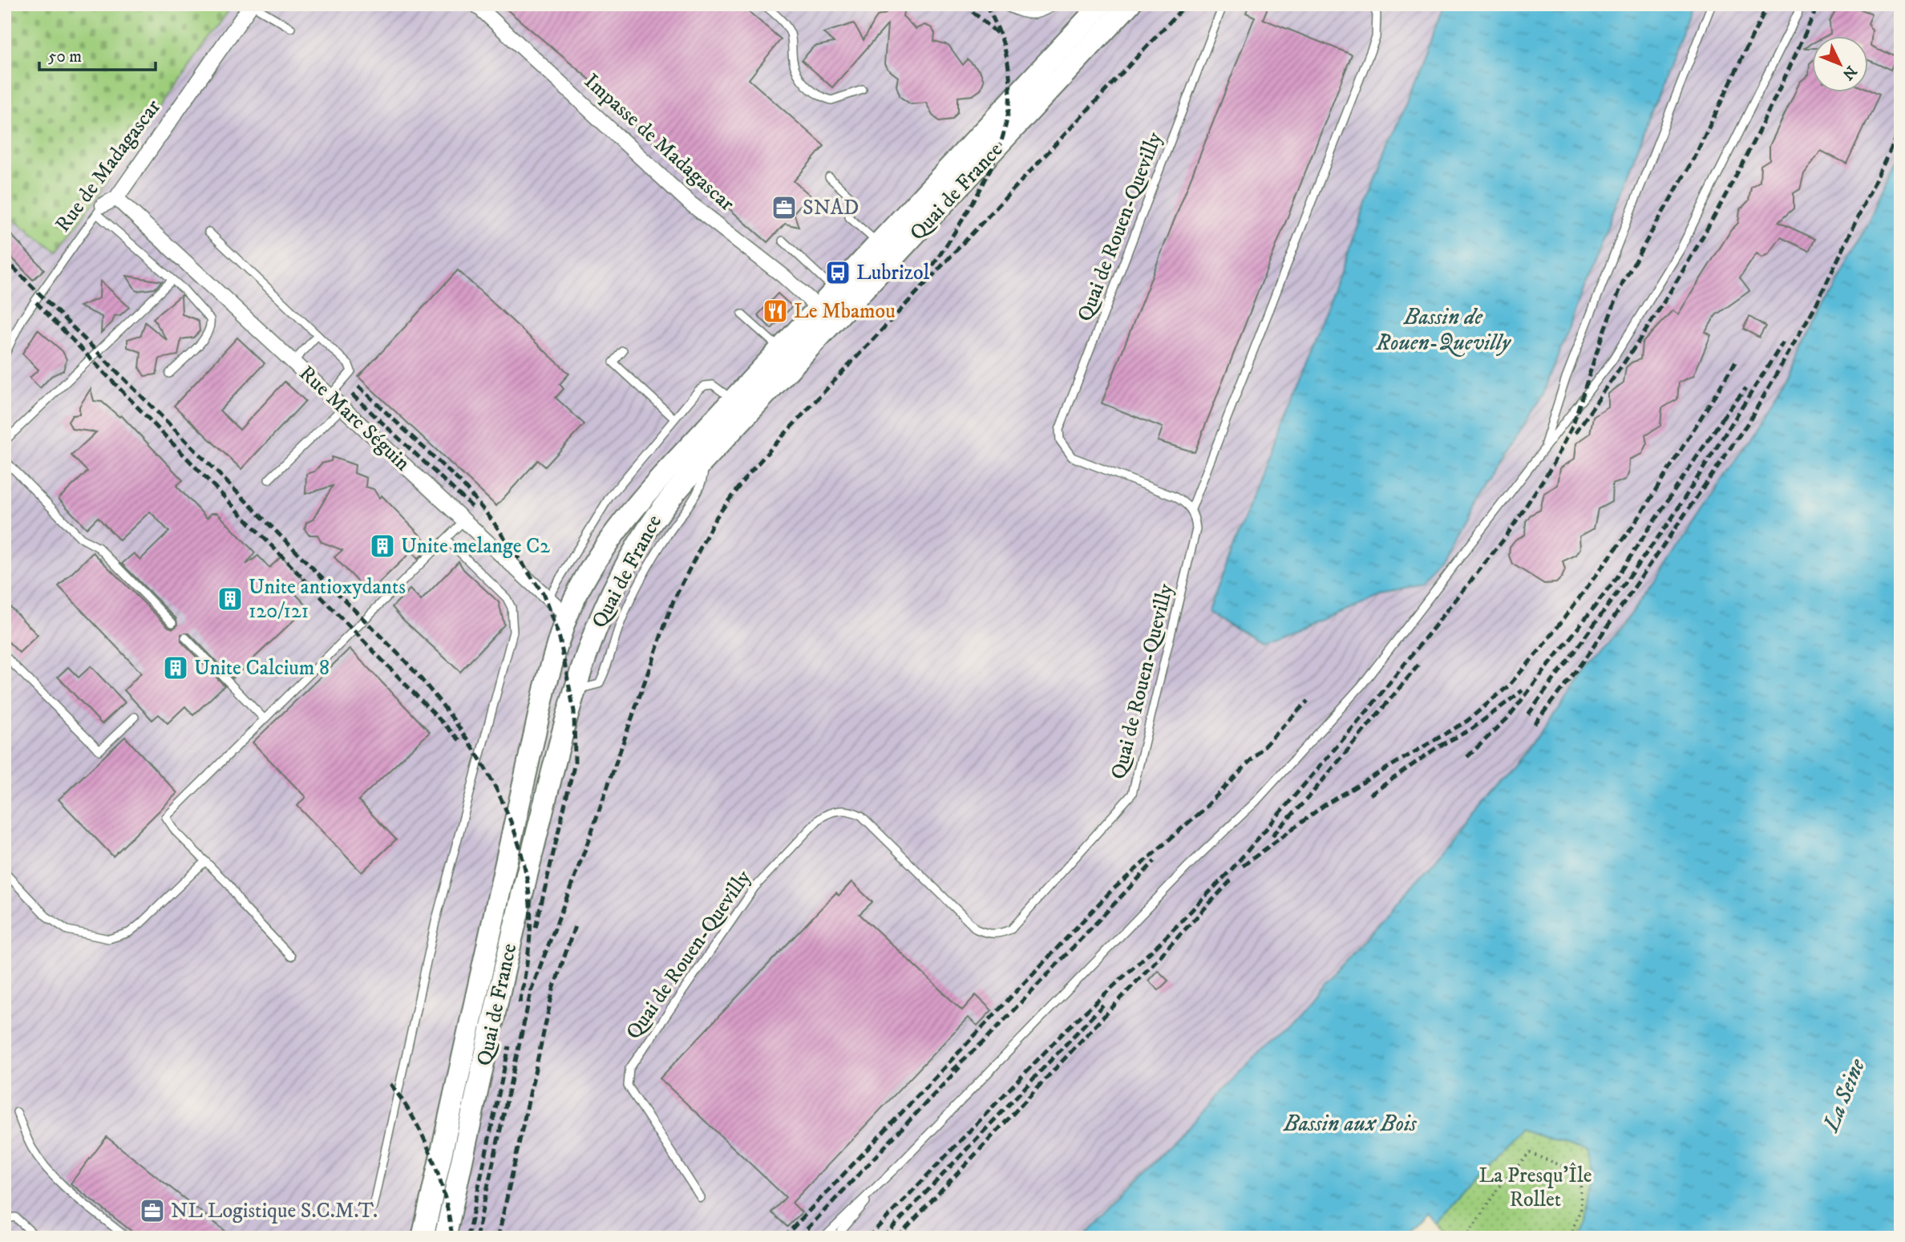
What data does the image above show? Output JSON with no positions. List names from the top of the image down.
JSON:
{
  "streets": {
    "main road": ["Quai de France"],
    "street": ["Impasse de Madagascar", "Rue de Madagascar", "Rue Marc Séguin"],
    "lane": ["Quai de Rouen-Quevilly"]
  },
  "crossings": [
    ["Impasse de Madagascar", "Quai de France"],
    ["Rue de Madagascar", "Rue Marc Séguin"],
    ["Quai de France", "Rue Marc Séguin"]
  ],
  "water": ["Bassin de Rouen-Quevilly", "La Seine", "Bassin aux Bois"],
  "parks": ["La Presqu'Île Rollet"],
  "places": {
    "office": ["SNAD", "NL Logistique S.C.M.T."],
    "bus stop": ["Lubrizol"],
    "restaurant": ["Le Mbamou"],
    "building": ["Unite melange C2", "Unite antioxydants 120/121", "Unite Calcium 8"]
  },
  "scale_bar": "50 m",
  "north": "bottom right"
}
